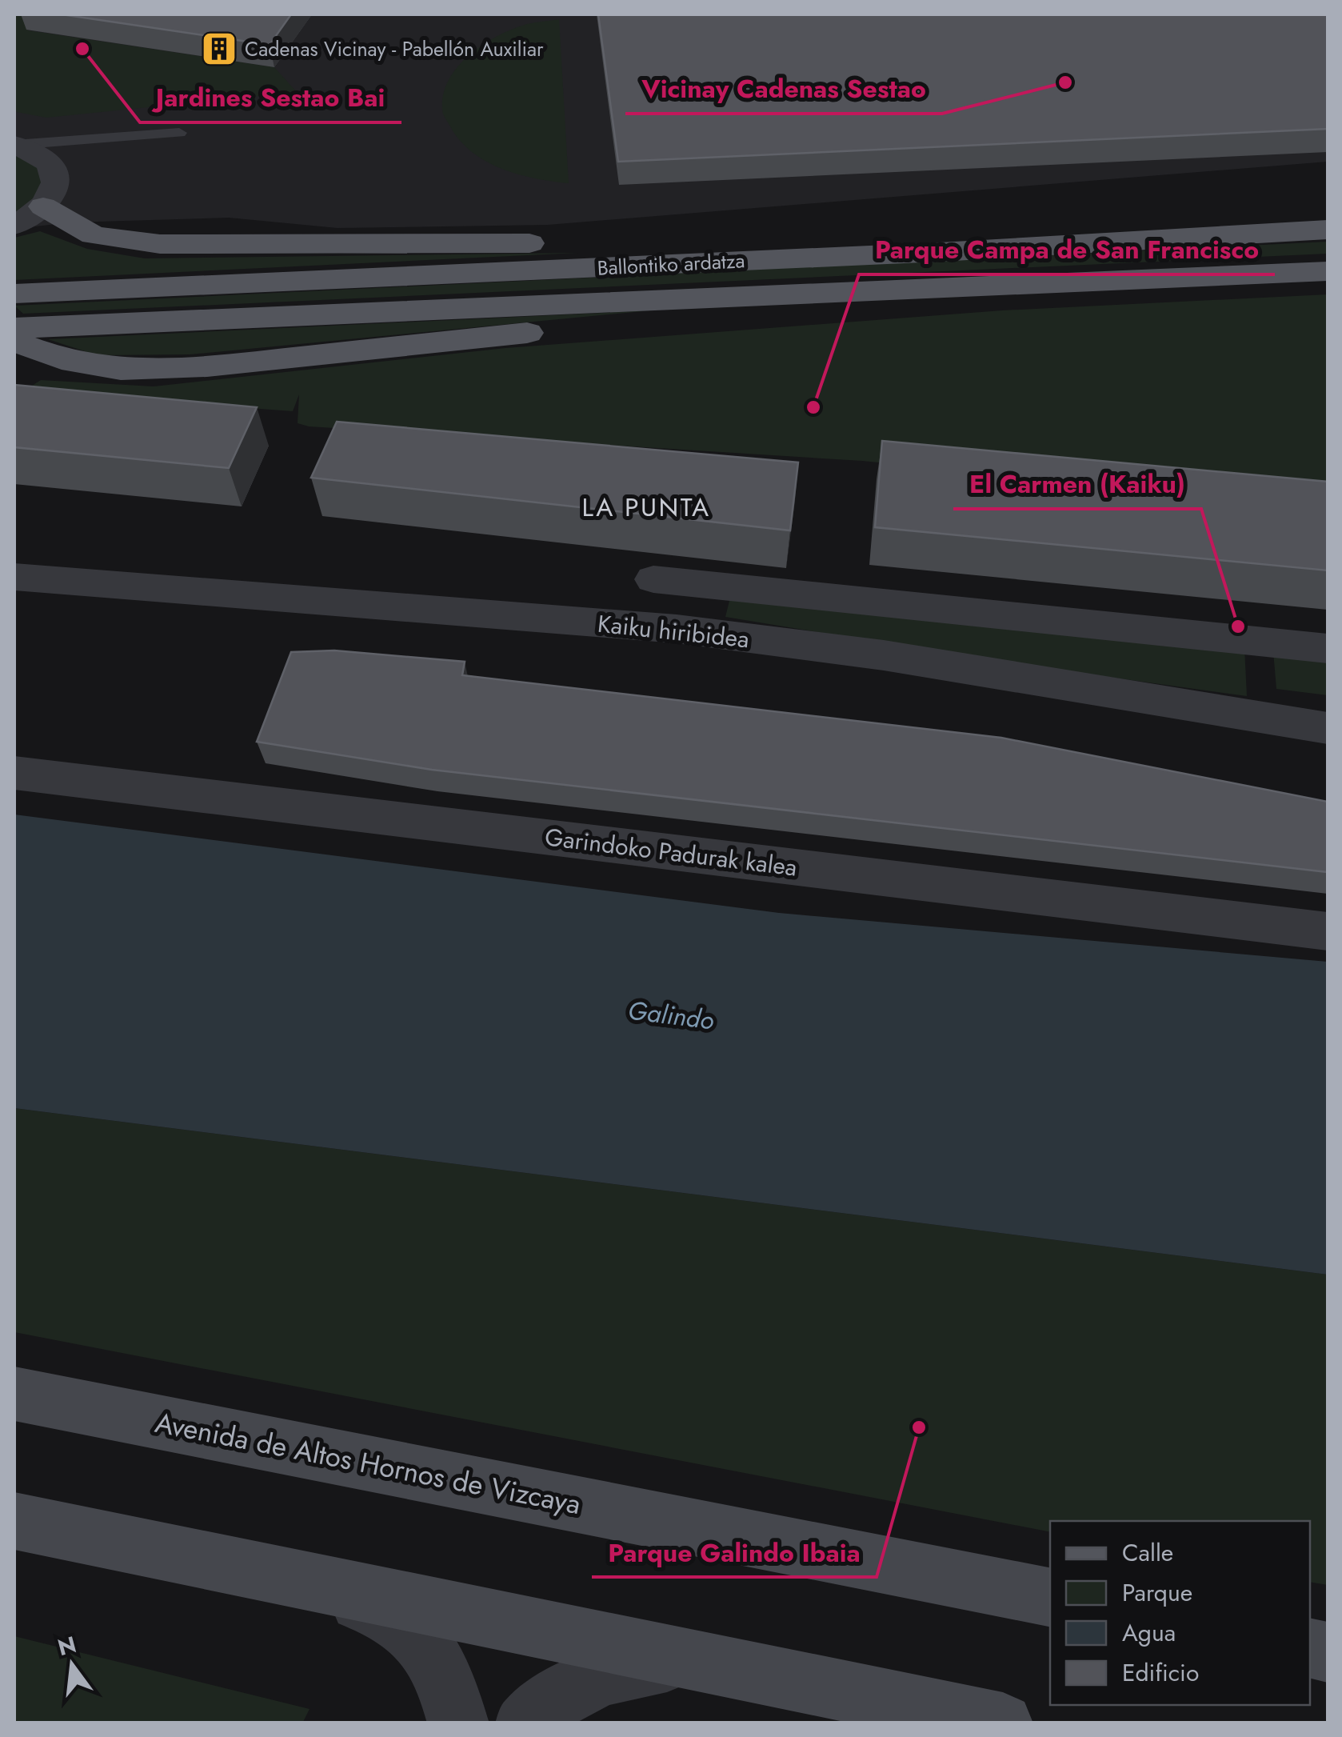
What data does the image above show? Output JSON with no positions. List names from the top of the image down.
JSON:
{
  "streets": {
    "main road": ["Ballontiko ardatza", "Avenida de Altos Hornos de Vizcaya"],
    "street": ["Kaiku hiribidea", "Garindoko Padurak kalea"]
  },
  "districts": ["LA PUNTA"],
  "water": ["Galindo"],
  "places": {
    "other": [
      "Jardines Sestao Bai",
      "Vicinay Cadenas Sestao",
      "Parque Campa de San Francisco",
      "El Carmen (Kaiku)",
      "Parque Galindo Ibaia"
    ],
    "building": ["Cadenas Vicinay - Pabellón Auxiliar"]
  },
  "legend": [
    "Calle",
    "Parque",
    "Agua",
    "Edificio"
  ],
  "north": "top"
}
